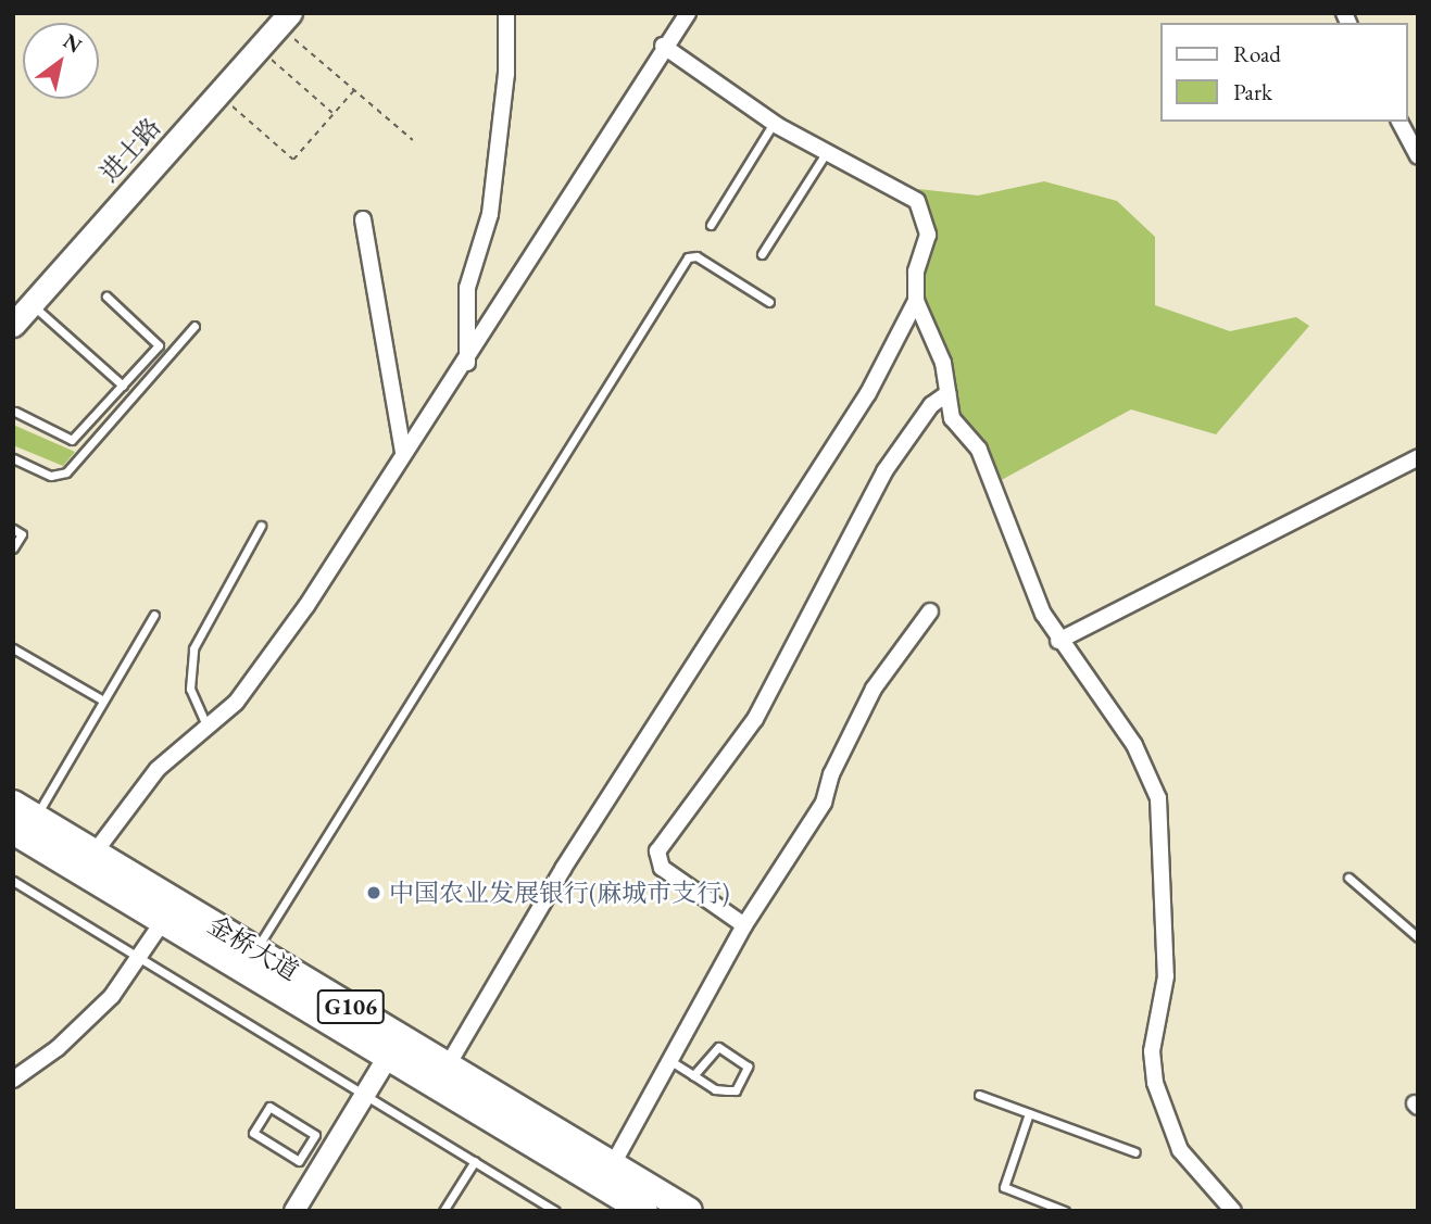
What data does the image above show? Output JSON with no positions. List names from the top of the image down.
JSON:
{
  "streets": {
    "highway": ["金桥大道", "G106"],
    "main road": ["进士路"]
  },
  "places": ["中国农业发展银行(麻城市支行)"],
  "legend": ["Road", "Park"],
  "north": "top right"
}
